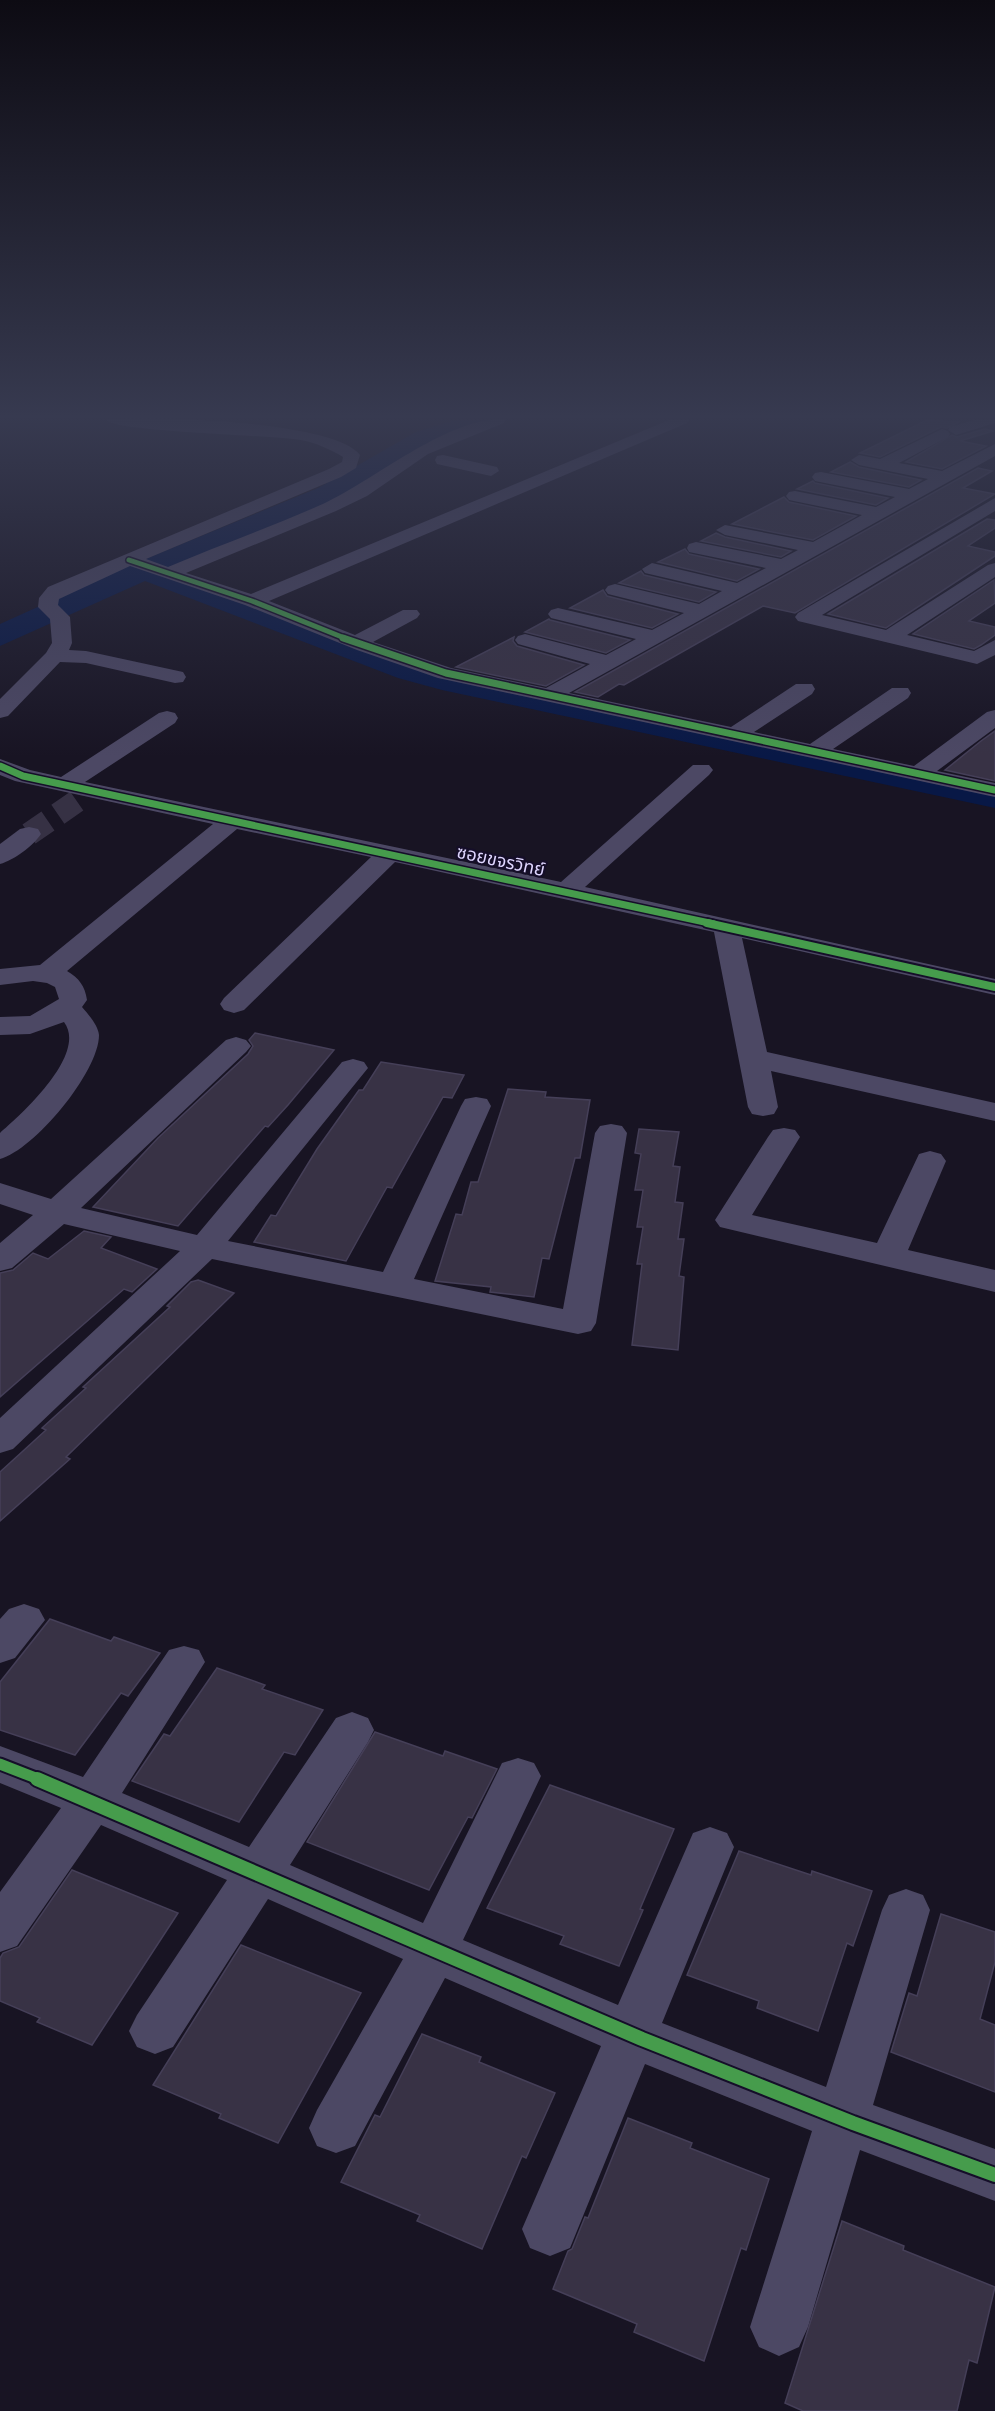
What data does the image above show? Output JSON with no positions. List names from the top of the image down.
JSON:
{
  "streets": {
    "street": ["ซอยขจรวิทย์"]
  }
}
